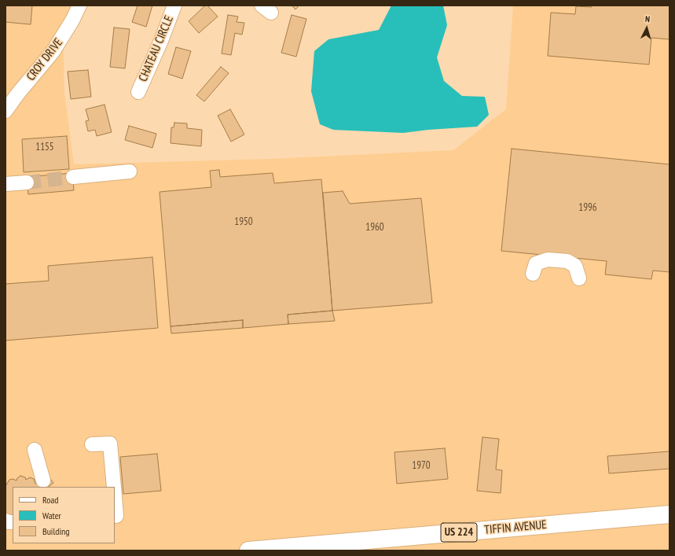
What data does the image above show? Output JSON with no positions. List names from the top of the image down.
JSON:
{
  "streets": {
    "highway": ["TIFFIN AVENUE", "US 224"],
    "street": ["CHATEAU CIRCLE", "CROY DRIVE"]
  },
  "house_numbers": [
    "1155",
    "1996",
    "1950",
    "1960",
    "1970"
  ],
  "legend": ["Road", "Water", "Building"],
  "north": "top"
}
